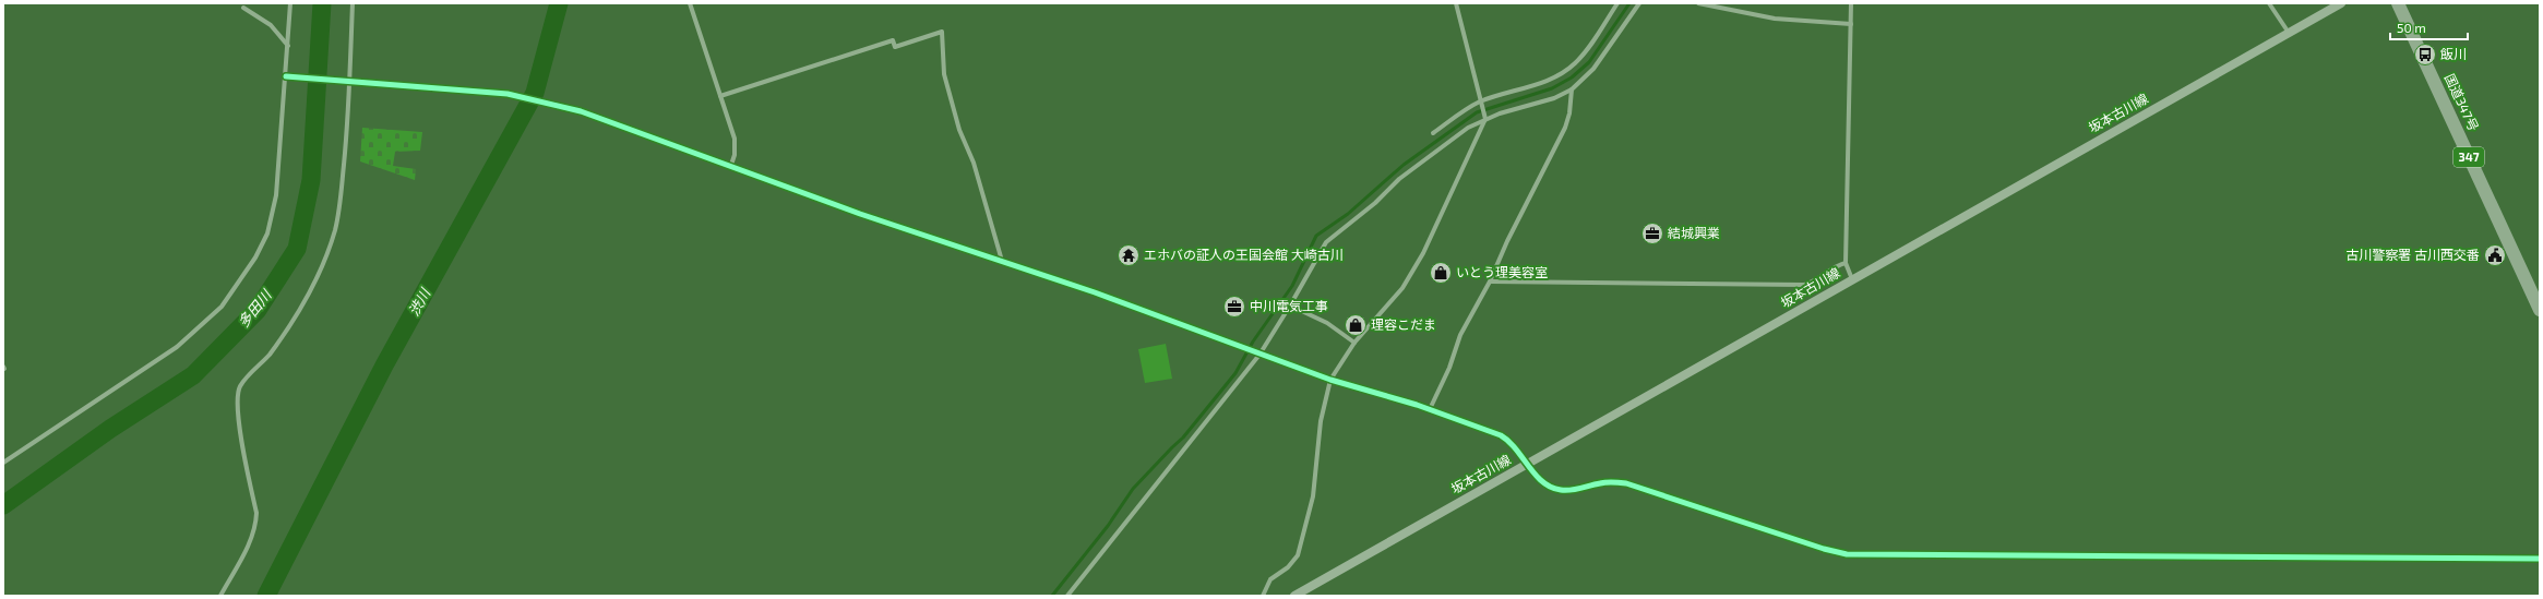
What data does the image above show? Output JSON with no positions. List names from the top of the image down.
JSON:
{
  "streets": {
    "highway": ["国道347号", "347"],
    "main road": ["坂本古川線"]
  },
  "water": ["渋川", "多田川"],
  "places": {
    "bus stop": ["飯川"],
    "office": ["結城興業", "中川電気工事"],
    "temple": ["エホバの証人の王国会館 大崎古川"],
    "public building": ["古川警察署 古川西交番"],
    "shop": ["いとう理美容室", "理容こだま"]
  },
  "scale_bar": "50 m"
}
